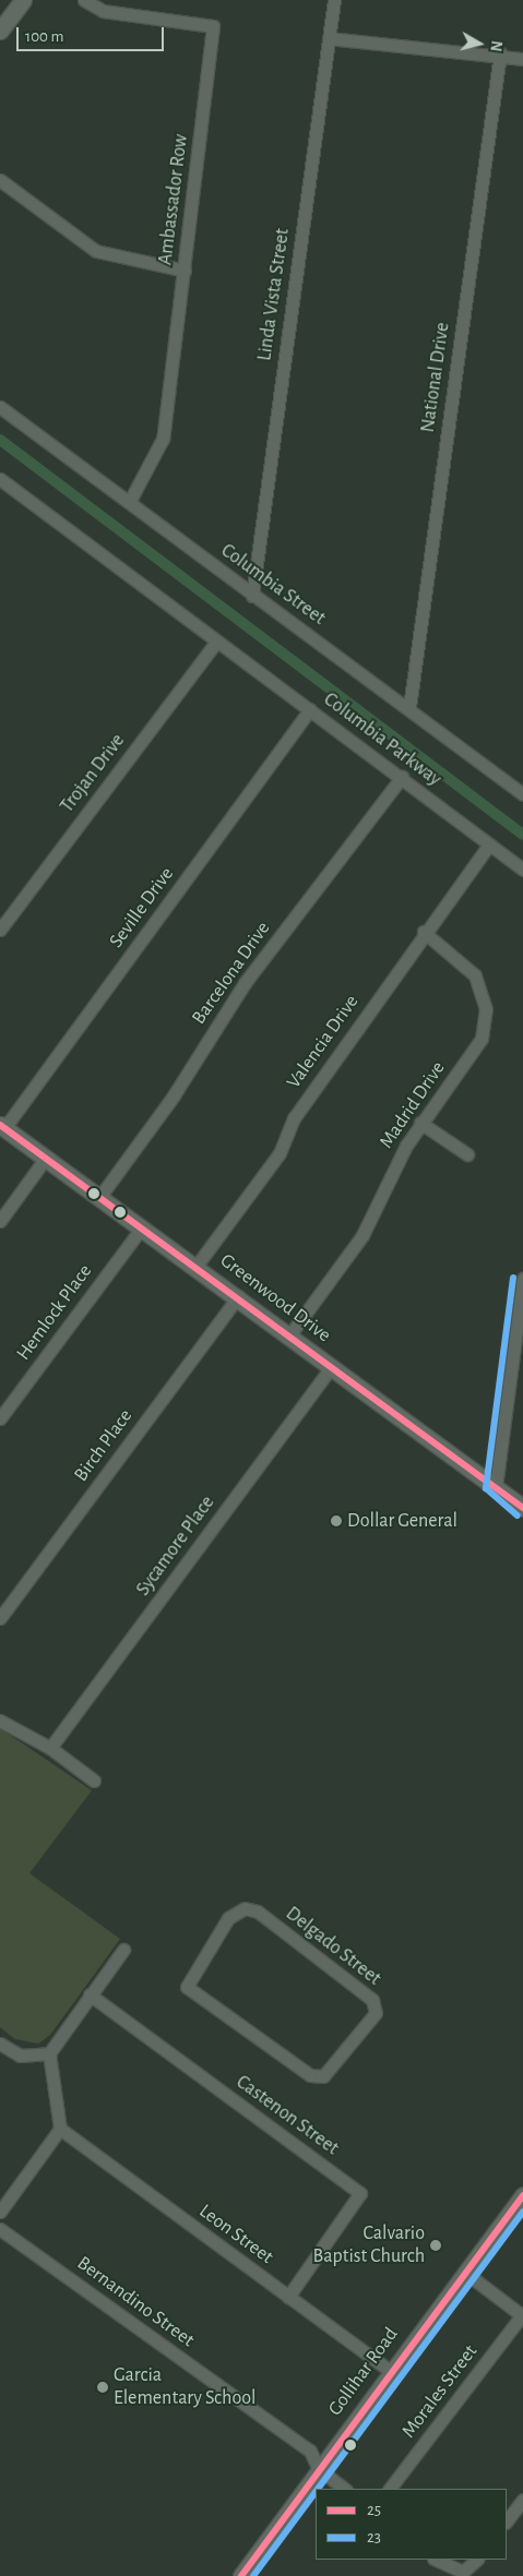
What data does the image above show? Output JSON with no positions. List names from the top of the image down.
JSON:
{
  "streets": {
    "main road": ["Greenwood Drive", "Gollihar Road"],
    "street": [
      "Ambassador Row",
      "Linda Vista Street",
      "National Drive",
      "Columbia Street",
      "Columbia Parkway",
      "Trojan Drive",
      "Seville Drive",
      "Barcelona Drive",
      "Valencia Drive",
      "Madrid Drive",
      "Hemlock Place",
      "Birch Place",
      "Sycamore Place",
      "Delgado Street",
      "Castenon Street",
      "Leon Street",
      "Bernandino Street",
      "Morales Street"
    ]
  },
  "crossings": [
    ["Ambassador Row", "Columbia Street"],
    ["Linda Vista Street", "Columbia Street"],
    ["National Drive", "Columbia Street"],
    ["Columbia Parkway", "Trojan Drive"],
    ["Columbia Parkway", "Seville Drive"],
    ["Columbia Parkway", "Barcelona Drive"],
    ["Columbia Parkway", "Valencia Drive"],
    ["Seville Drive", "Greenwood Drive"],
    ["Barcelona Drive", "Greenwood Drive"],
    ["Valencia Drive", "Madrid Drive"],
    ["Valencia Drive", "Greenwood Drive"],
    ["Madrid Drive", "Greenwood Drive"],
    ["Greenwood Drive", "Hemlock Place"],
    ["Greenwood Drive", "Birch Place"],
    ["Greenwood Drive", "Sycamore Place"],
    ["Castenon Street", "Leon Street"],
    ["Leon Street", "Gollihar Road"],
    ["Bernandino Street", "Gollihar Road"]
  ],
  "places": ["Dollar General", "Calvario Baptist Church", "Garcia Elementary School"],
  "lines": ["transit line 25", "transit line 23"],
  "legend": ["25", "23"],
  "scale_bar": "100 m",
  "north": "right"
}
